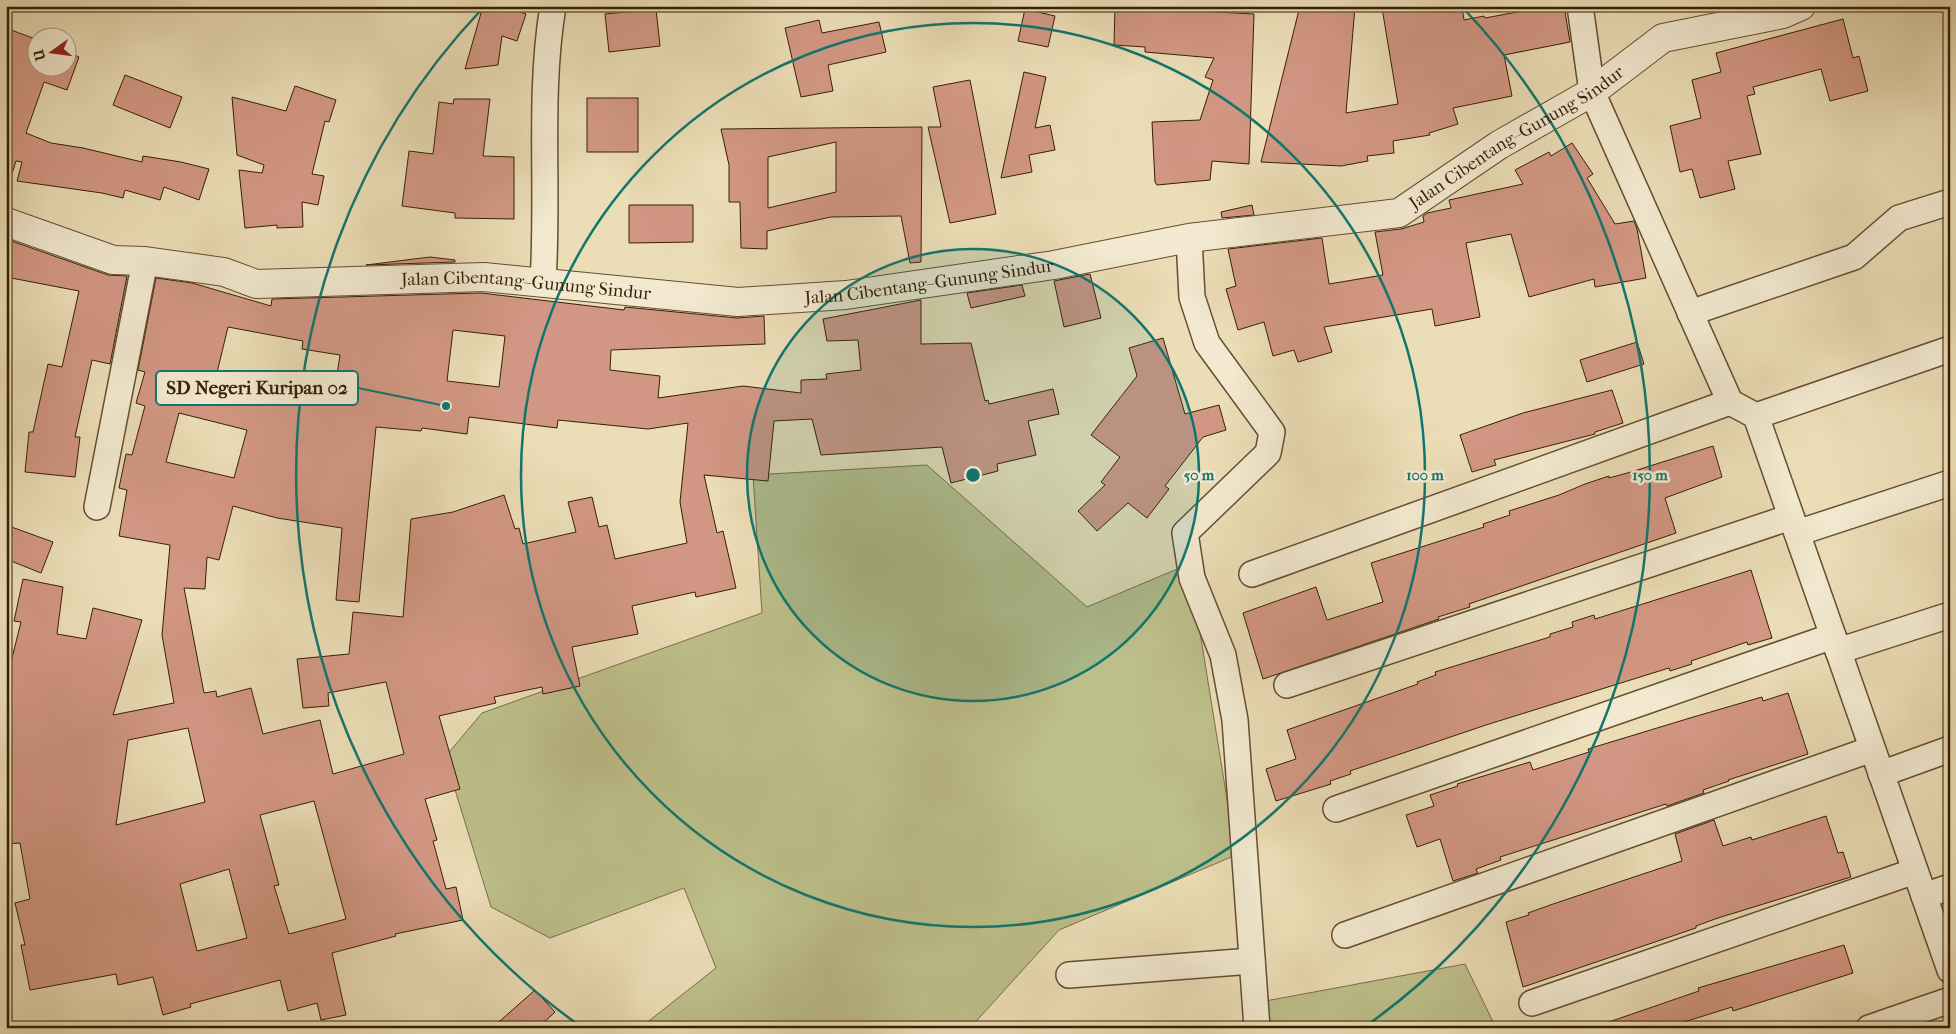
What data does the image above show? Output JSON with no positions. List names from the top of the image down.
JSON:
{
  "streets": {
    "street": ["Jalan Cibentang–Gunung Sindur"]
  },
  "places": ["SD Negeri Kuripan 02"],
  "north": "left",
  "rings": ["50 m", "100 m", "150 m"]
}
